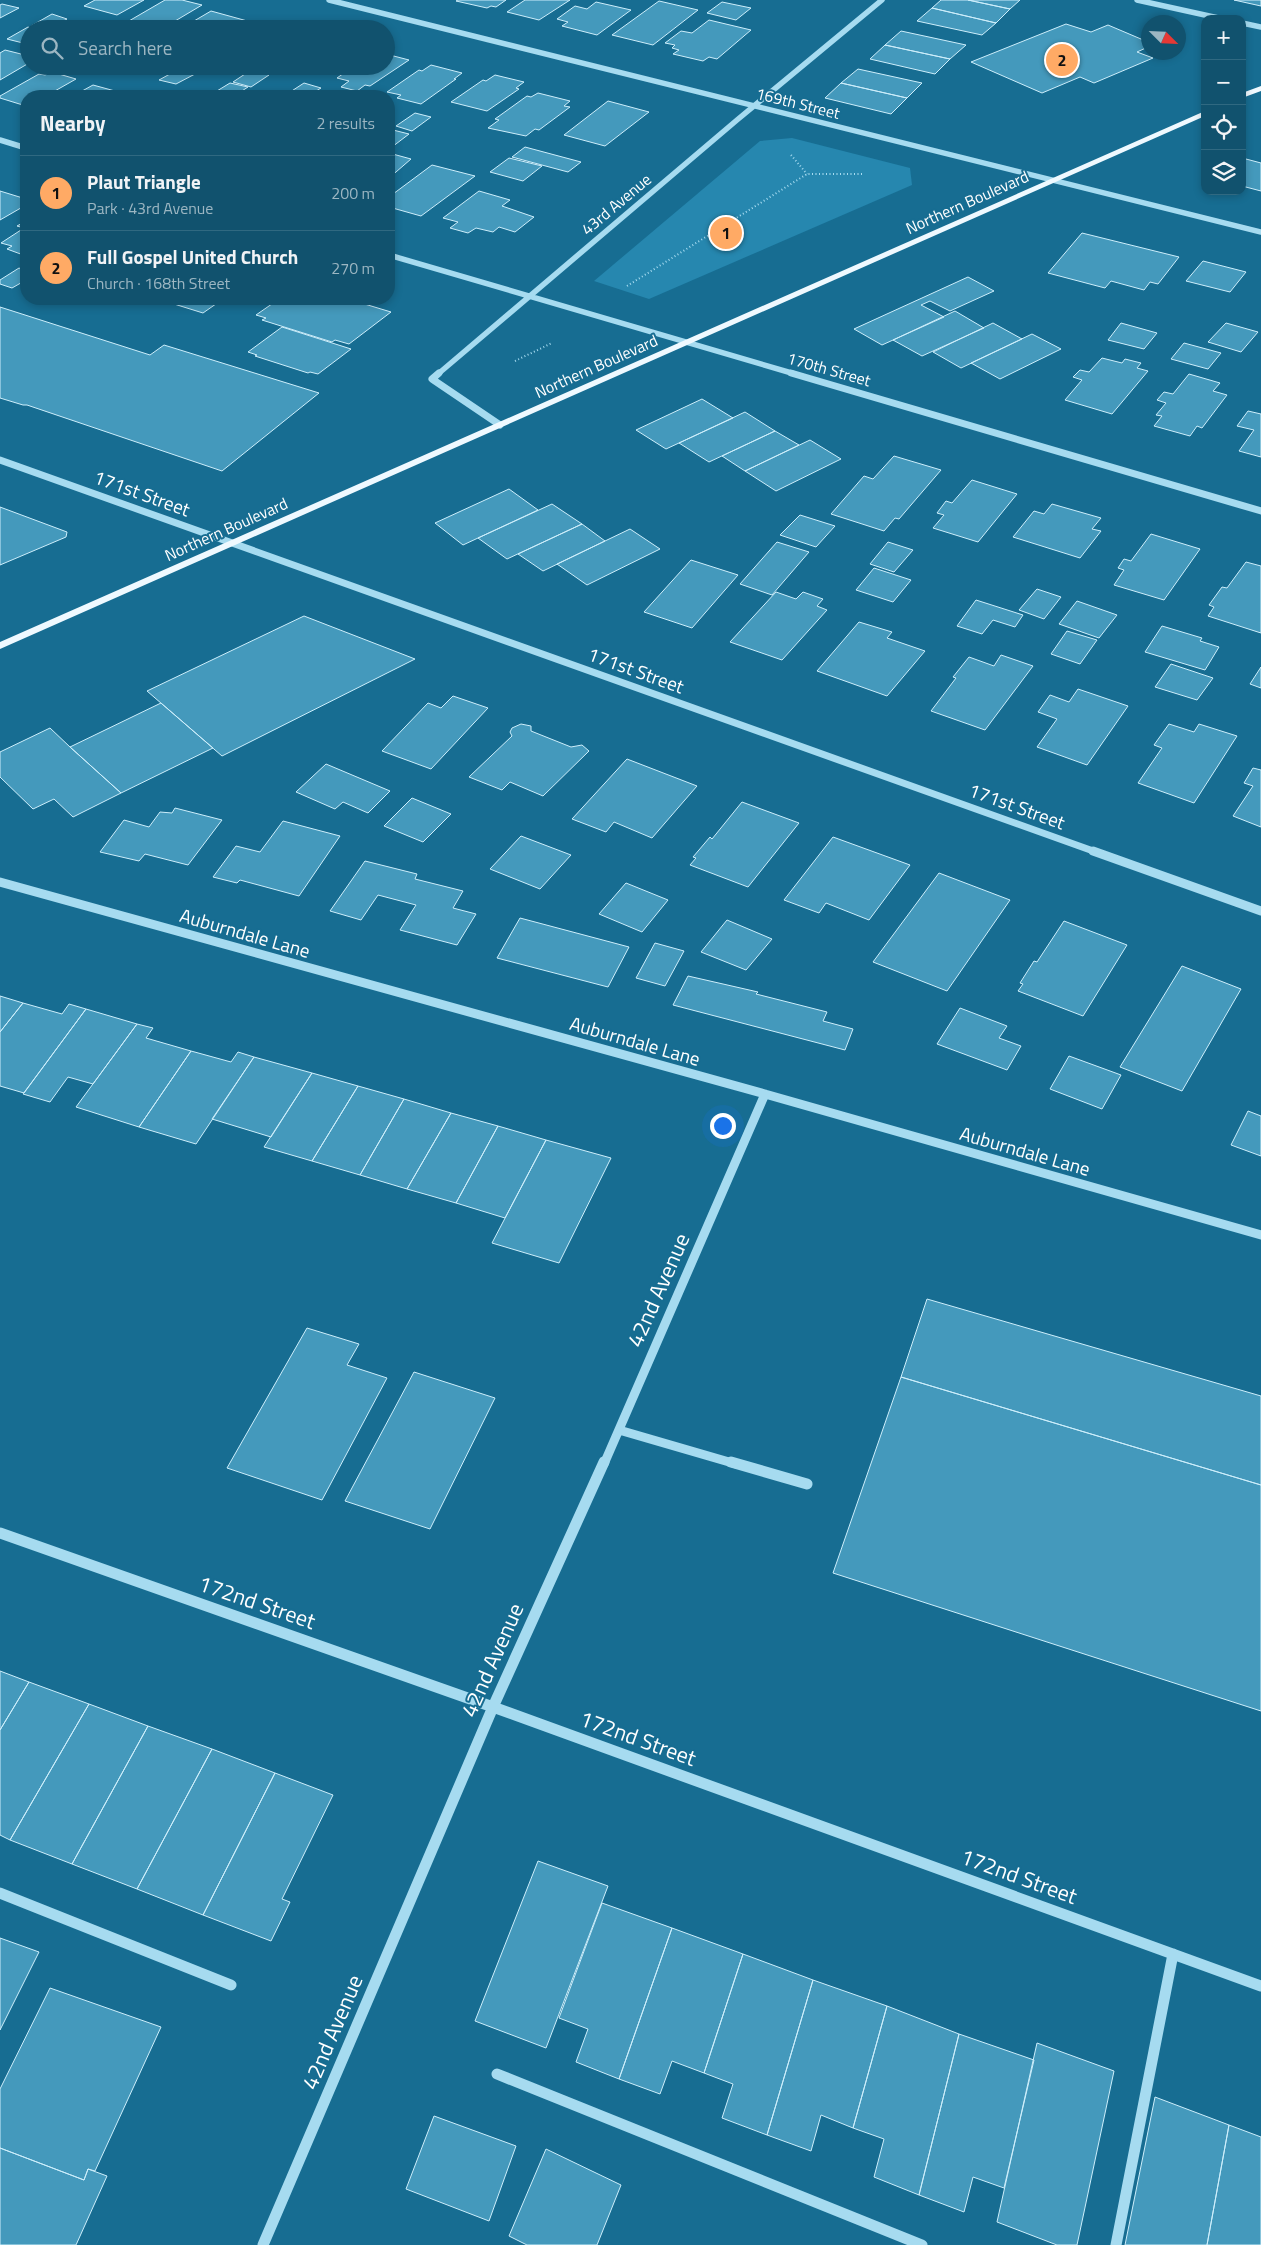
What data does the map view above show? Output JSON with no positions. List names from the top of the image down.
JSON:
{
  "streets": {
    "main road": ["Northern Boulevard"],
    "street": [
      "169th Street",
      "43rd Avenue",
      "170th Street",
      "171st Street",
      "Auburndale Lane",
      "42nd Avenue",
      "172nd Street"
    ]
  },
  "crossings": [
    ["169th Street", "Northern Boulevard"],
    ["169th Street", "43rd Avenue"],
    ["Northern Boulevard", "43rd Avenue"],
    ["Northern Boulevard", "170th Street"],
    ["Northern Boulevard", "171st Street"],
    ["43rd Avenue", "170th Street"],
    ["Auburndale Lane", "42nd Avenue"],
    ["42nd Avenue", "172nd Street"]
  ],
  "north": "bottom right",
  "page": {
    "map_buttons": ["+", "−"],
    "search": "Search here",
    "pins": ["2", "1"],
    "heading": ["Nearby", "2 results"],
    "list": [
      {
        "mark": "1",
        "name": "Plaut Triangle",
        "note": "Park · 43rd Avenue",
        "value": "200 m"
      },
      {
        "mark": "2",
        "name": "Full Gospel United Church",
        "note": "Church · 168th Street",
        "value": "270 m"
      }
    ]
  }
}
